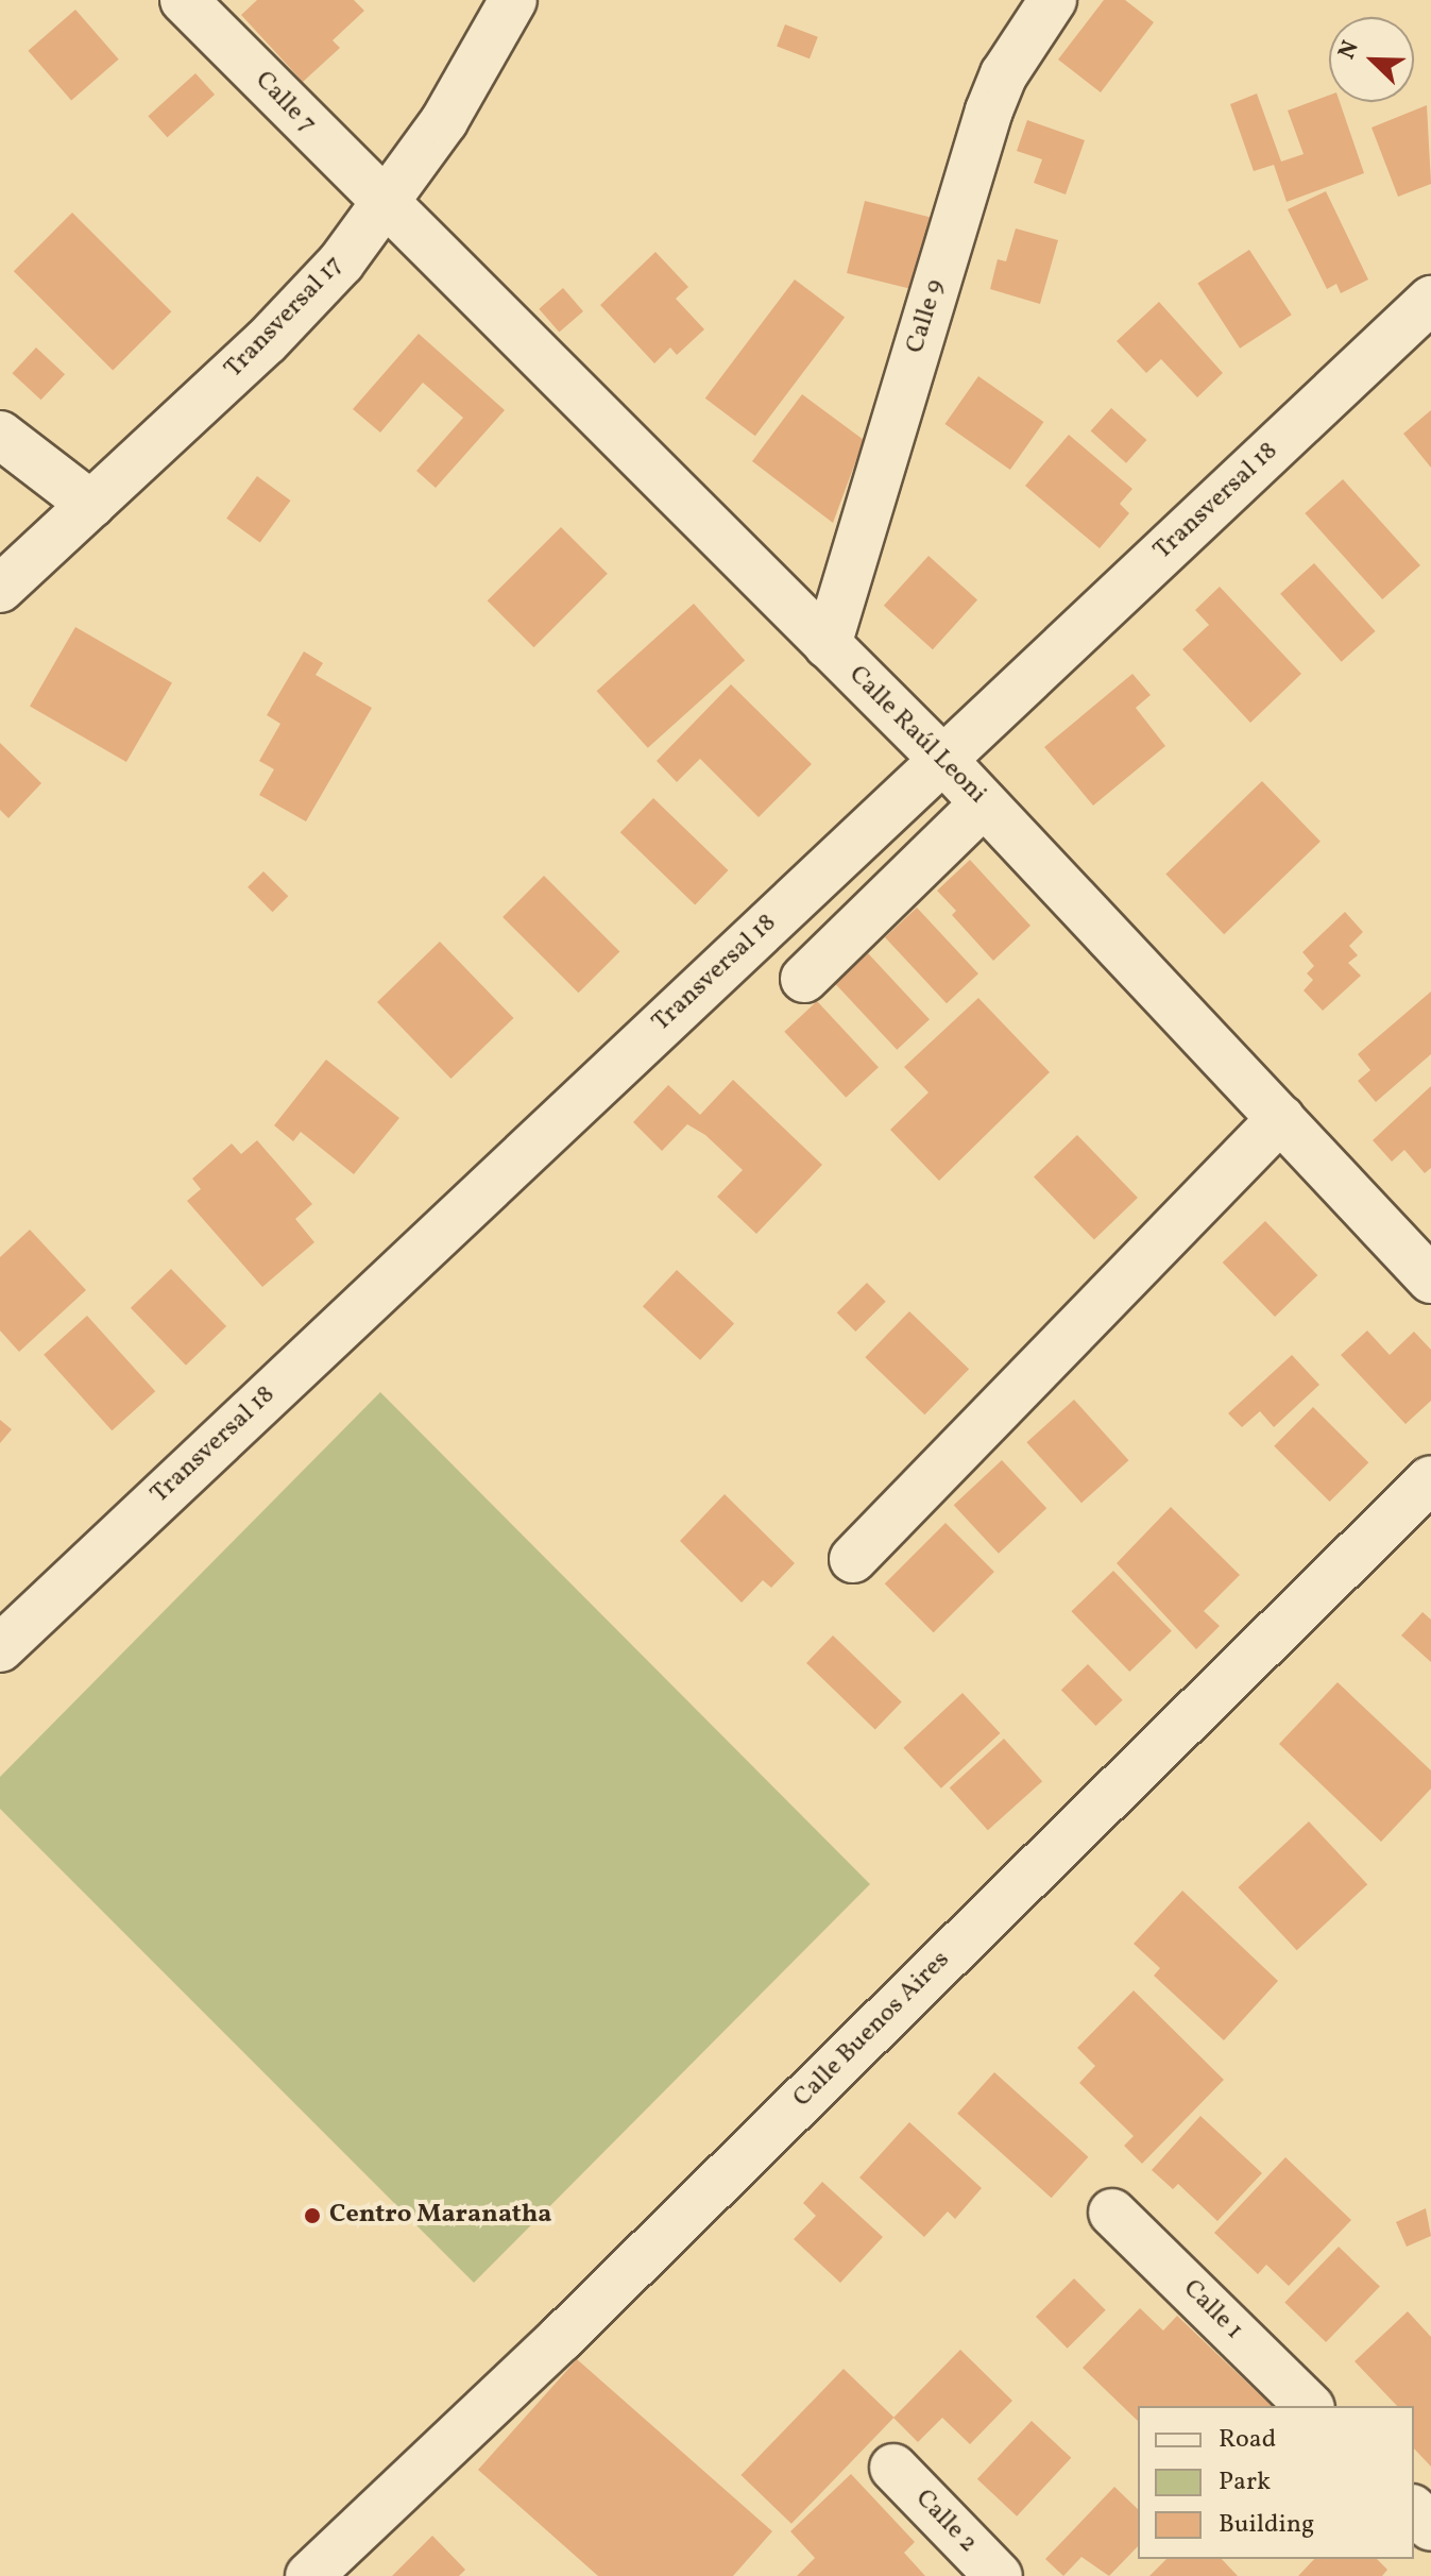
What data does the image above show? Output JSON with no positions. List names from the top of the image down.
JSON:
{
  "streets": {
    "street": [
      "Calle 7",
      "Calle 9",
      "Transversal 17",
      "Transversal 18",
      "Calle Raúl Leoni",
      "Calle Buenos Aires",
      "Calle 1",
      "Calle 2"
    ]
  },
  "crossings": [
    ["Calle 7", "Transversal 17"],
    ["Calle 7", "Calle Raúl Leoni"],
    ["Calle 9", "Calle Raúl Leoni"],
    ["Transversal 17", "Calle Raúl Leoni"],
    ["Transversal 18", "Calle Raúl Leoni"]
  ],
  "places": ["Centro Maranatha"],
  "legend": ["Road", "Park", "Building"],
  "north": "top left"
}
